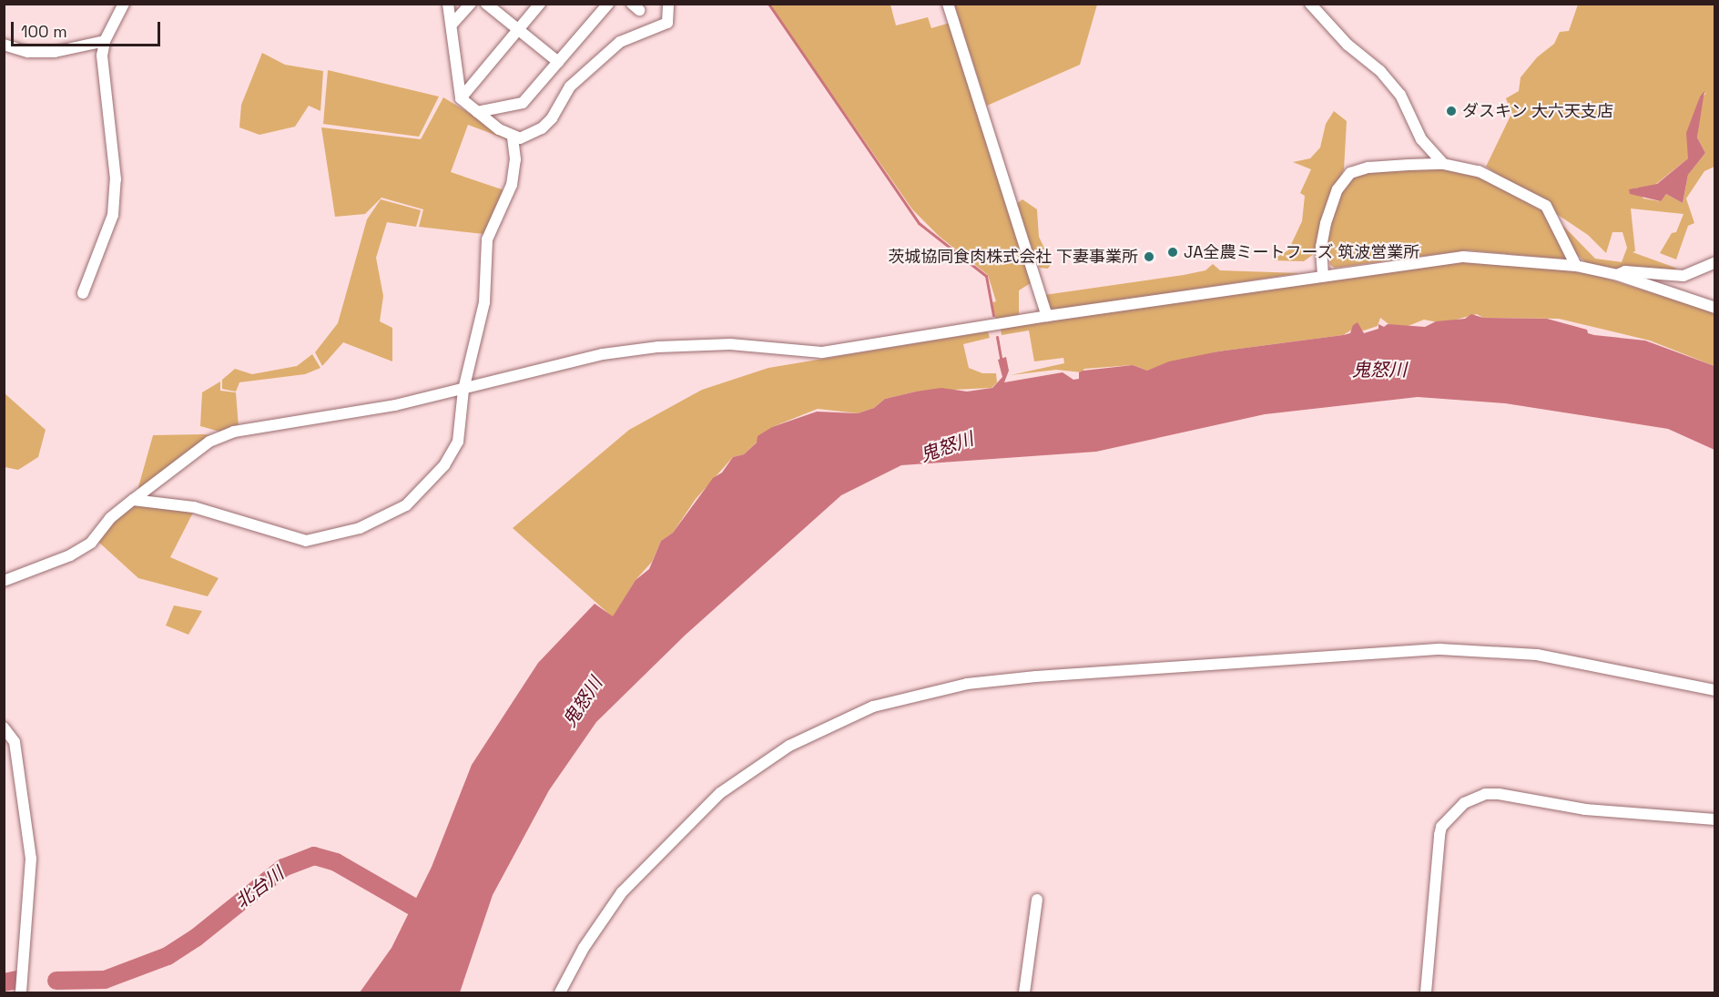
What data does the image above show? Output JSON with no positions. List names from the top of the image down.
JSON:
{
  "water": ["鬼怒川", "北台川"],
  "places": ["ダスキン 大六天支店", "JA全農ミートフーズ 筑波営業所", "茨城協同食肉株式会社 下妻事業所"],
  "scale_bar": "100 m"
}
